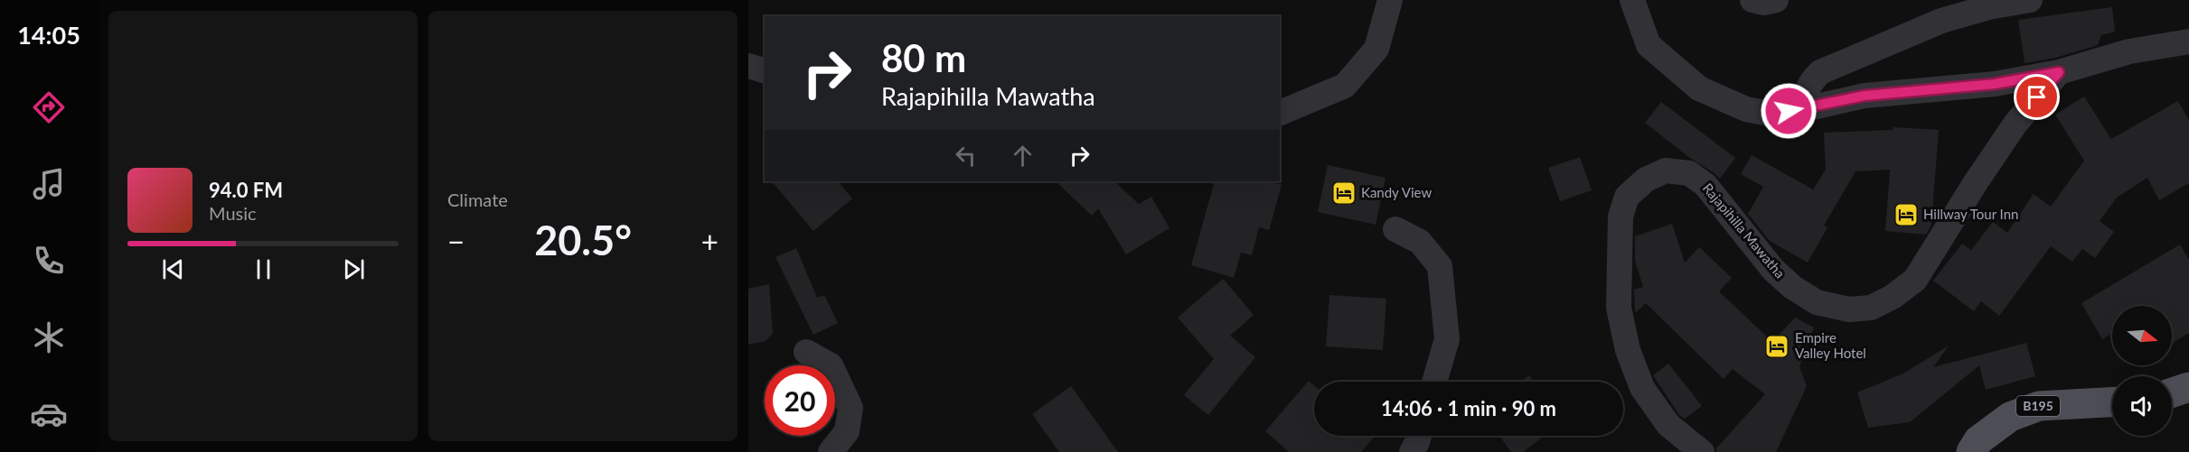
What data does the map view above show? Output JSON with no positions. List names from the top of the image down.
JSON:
{
  "streets": {
    "main road": ["B195"],
    "street": ["Rajapihilla Mawatha"]
  },
  "places": {
    "hotel": ["Kandy View", "Hillway Tour Inn", "Empire Valley Hotel"]
  },
  "north": "right",
  "page": {
    "tabs": "14:05",
    "tile": "Climate",
    "turn": ["80 m", "Rajapihilla Mawatha"],
    "song": ["94.0 FM", "Music"],
    "heat": ["−", "20.5°", "+"],
    "limit": "20",
    "trip": "14:06 · 1 min · 90 m"
  }
}
